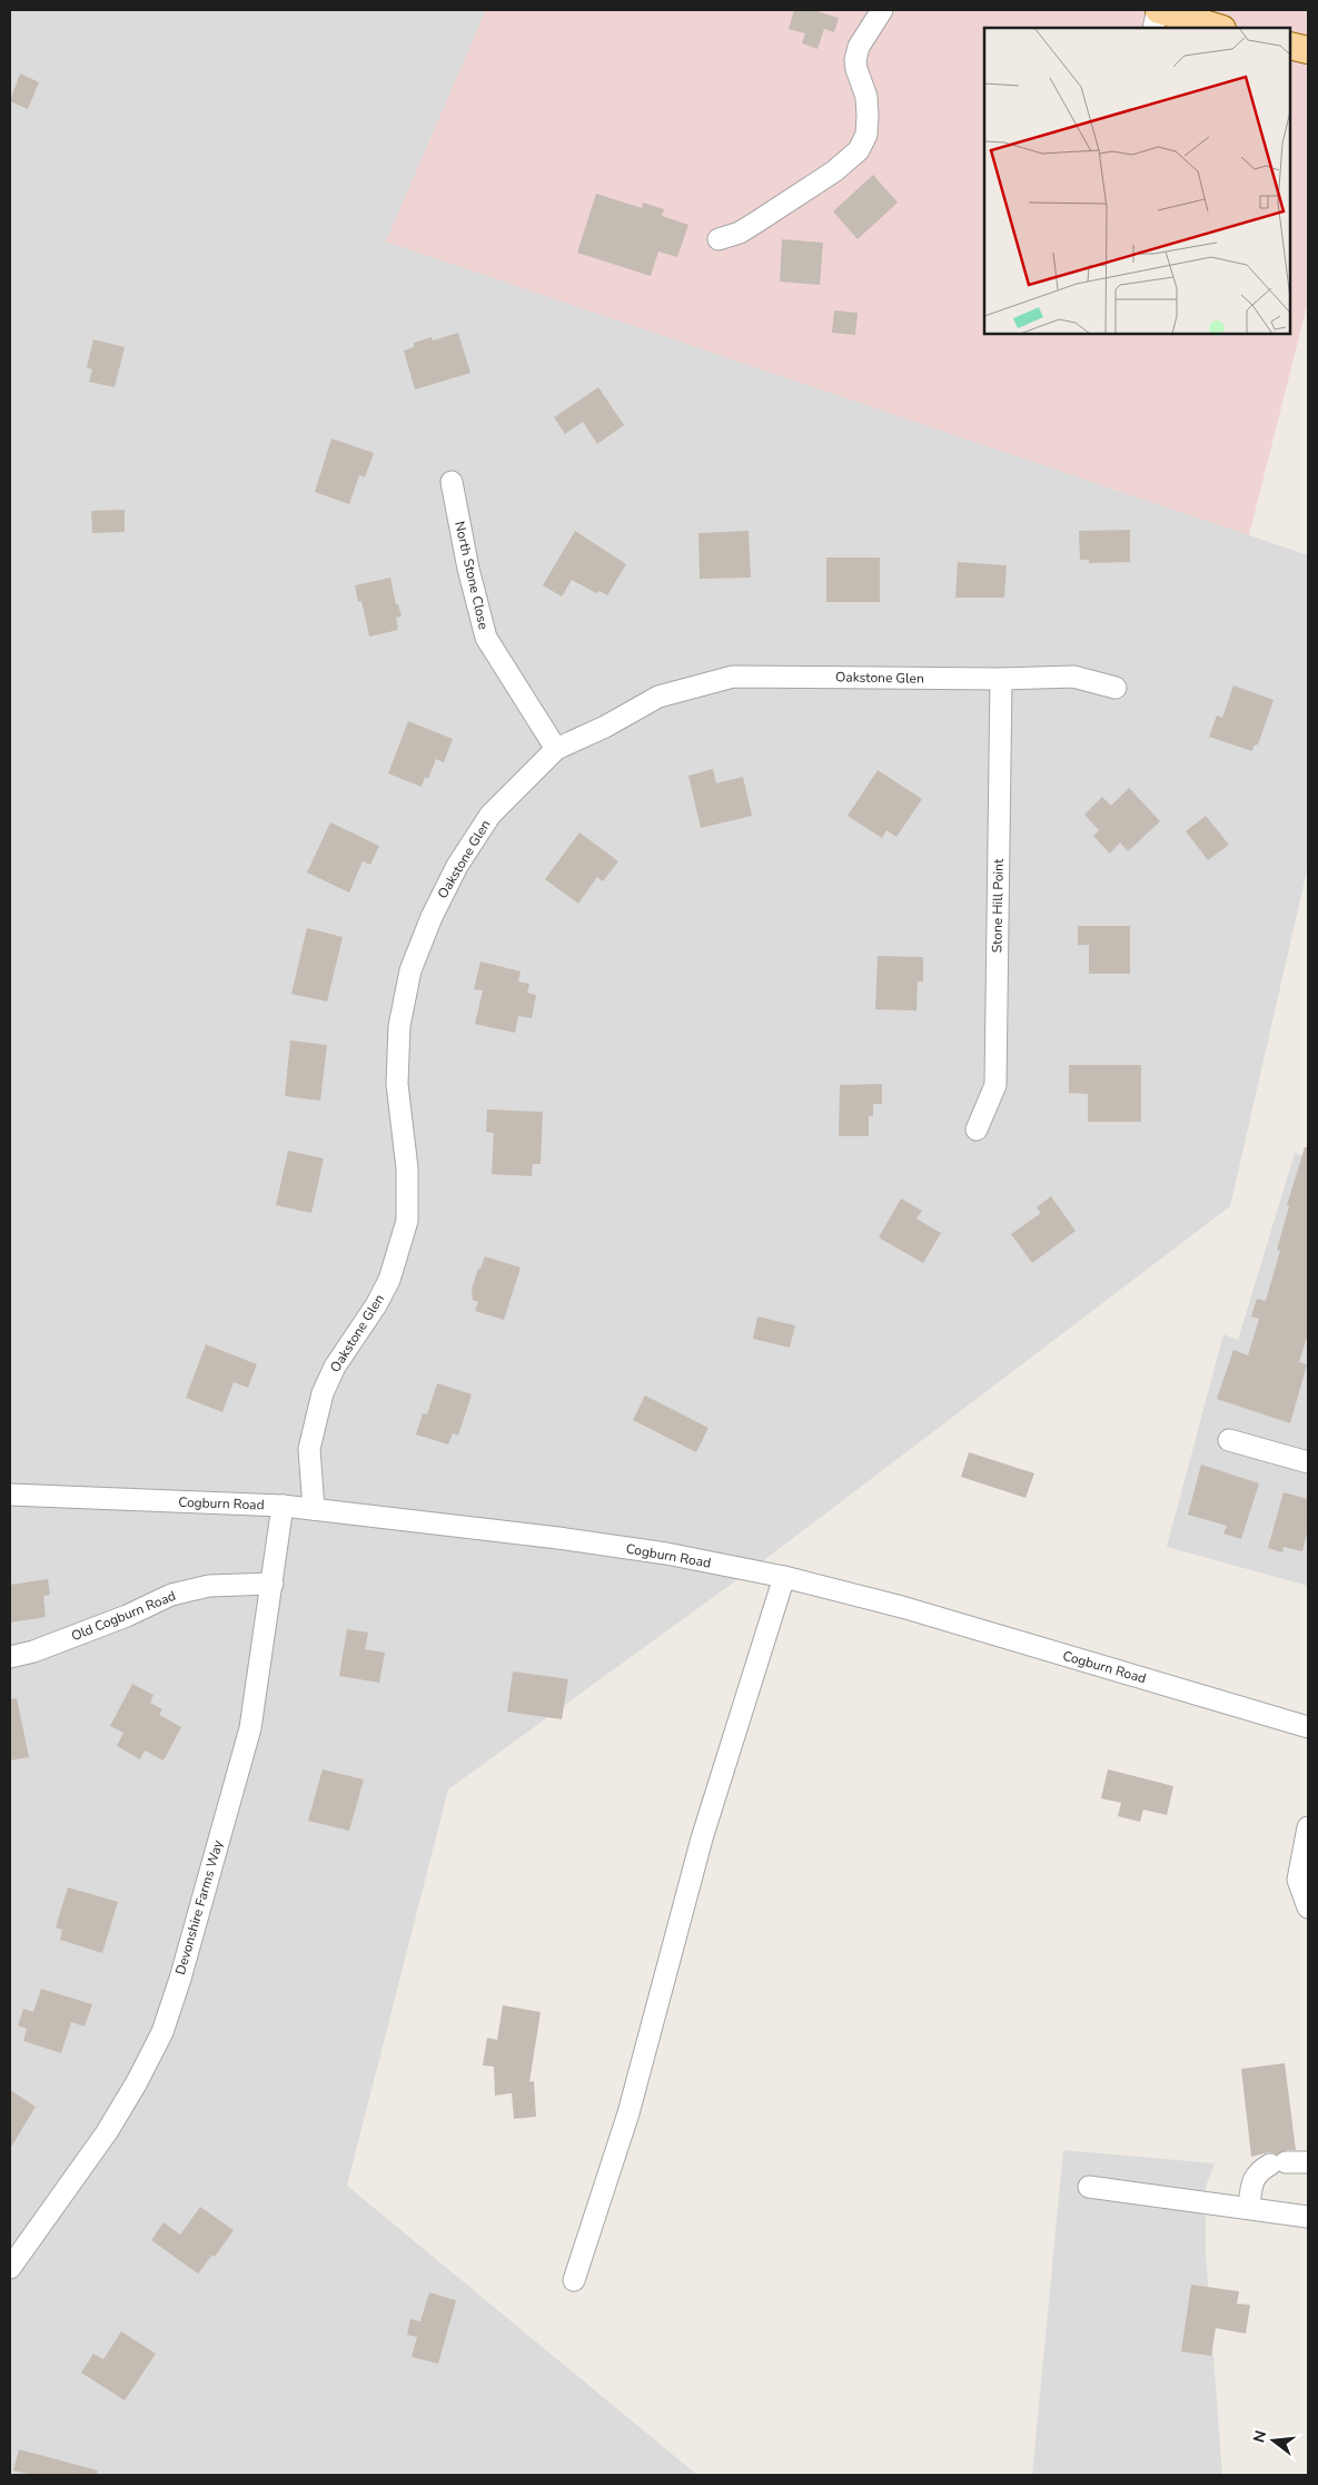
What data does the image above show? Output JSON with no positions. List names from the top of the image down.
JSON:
{
  "streets": {
    "street": [
      "North Stone Close",
      "Oakstone Glen",
      "Stone Hill Point",
      "Cogburn Road",
      "Old Cogburn Road",
      "Devonshire Farms Way"
    ]
  },
  "crossings": [
    ["North Stone Close", "Oakstone Glen"],
    ["Oakstone Glen", "Stone Hill Point"],
    ["Oakstone Glen", "Cogburn Road"],
    ["Cogburn Road", "Devonshire Farms Way"],
    ["Old Cogburn Road", "Devonshire Farms Way"]
  ],
  "north": "left"
}
